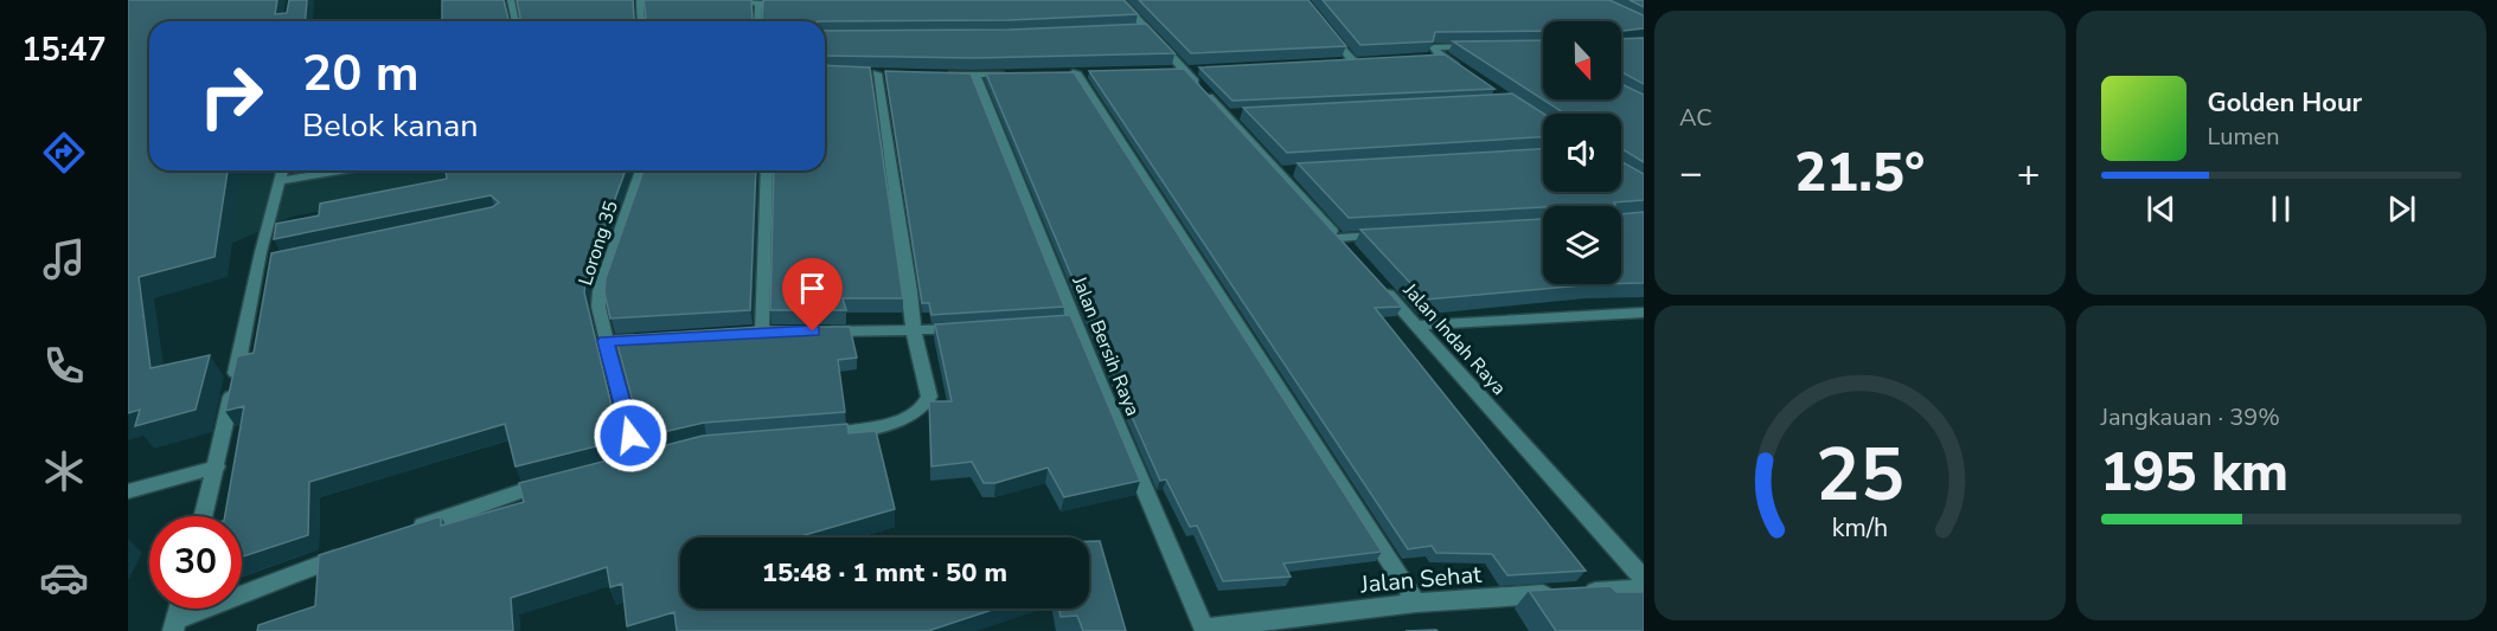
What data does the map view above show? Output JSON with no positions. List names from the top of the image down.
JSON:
{
  "streets": {
    "street": [
      "Lorong 35",
      "Jalan Indah Raya",
      "Jalan Bersih Raya",
      "Jalan Sehat"
    ]
  },
  "crossings": [
    ["Jalan Bersih Raya", "Jalan Sehat"]
  ],
  "north": "bottom",
  "page": {
    "tabs": "15:47",
    "tile": [
      "AC",
      ["Jangkauan · 39%", "195 km"]
    ],
    "turn": ["20 m", "Belok kanan"],
    "song": ["Golden Hour", "Lumen"],
    "heat": ["−", "21.5°", "+"],
    "limit": "30",
    "trip": "15:48 · 1 mnt · 50 m",
    "gauge": ["25", "km/h"]
  }
}
